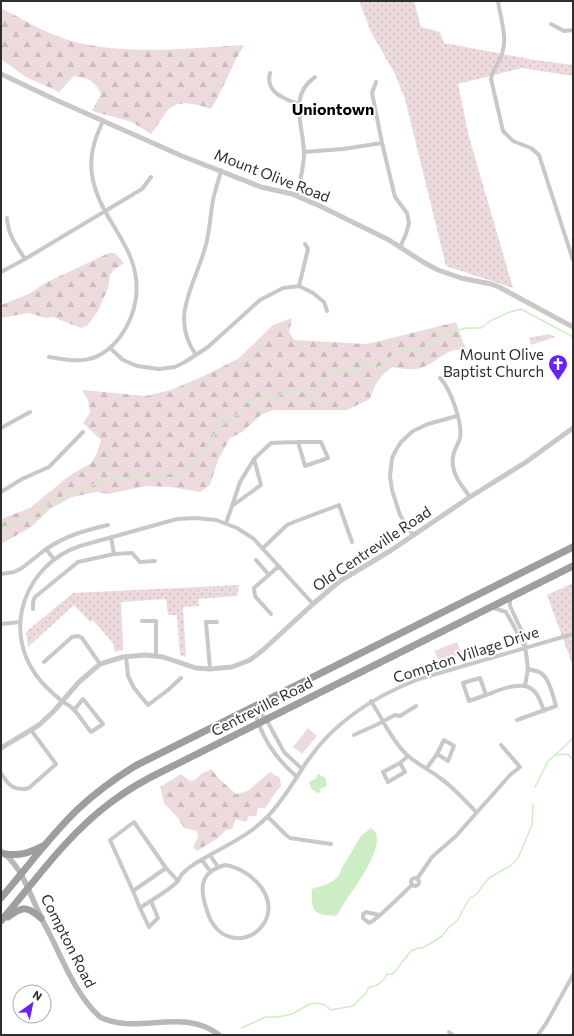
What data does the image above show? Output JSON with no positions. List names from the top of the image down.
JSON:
{
  "streets": {
    "highway": ["Centreville Road"],
    "main road": ["Compton Road"],
    "street": ["Mount Olive Road", "Old Centreville Road", "Compton Village Drive"]
  },
  "crossings": [
    ["Centreville Road", "Compton Road"]
  ],
  "districts": ["Uniontown"],
  "places": {
    "church": ["Mount Olive Baptist Church"]
  },
  "north": "top right"
}
